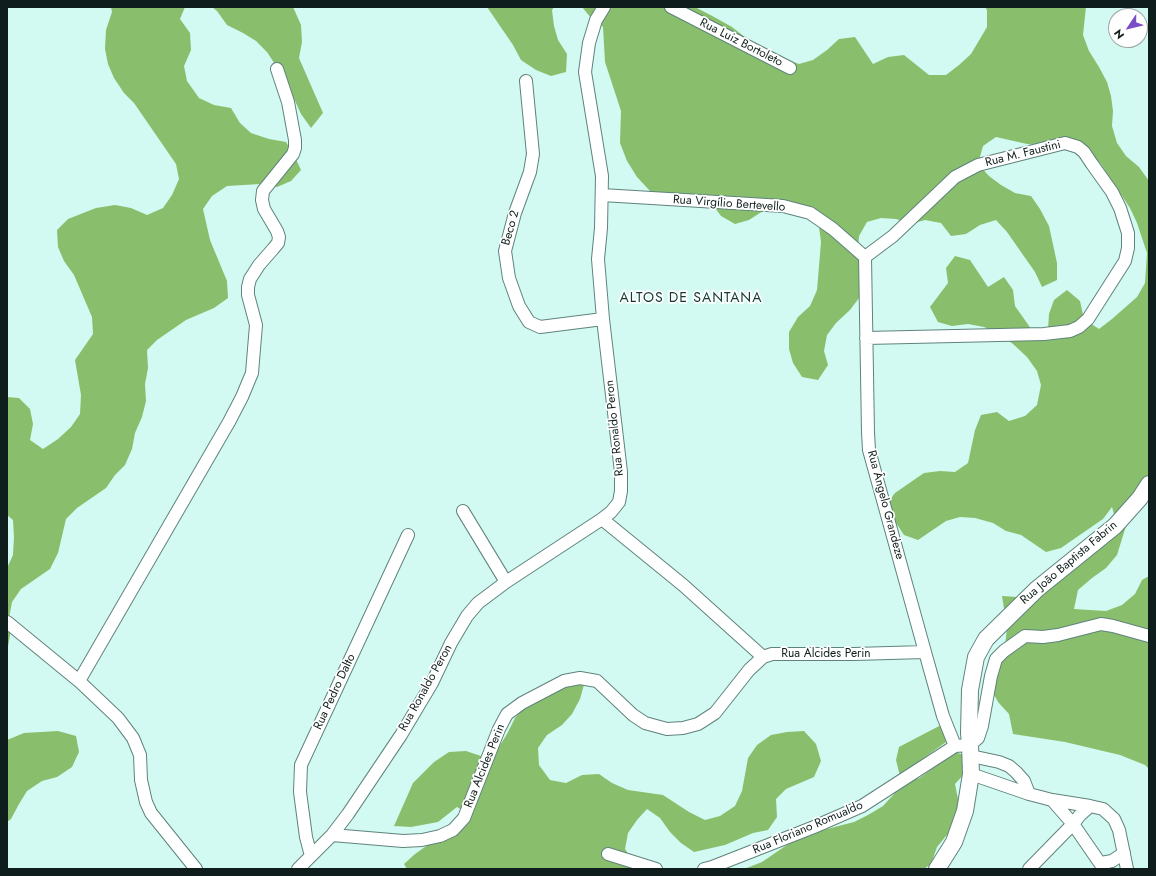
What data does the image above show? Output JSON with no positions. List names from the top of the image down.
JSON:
{
  "streets": {
    "street": [
      "Rua Luiz Bortoleto",
      "Rua M. Faustini",
      "Rua Virgílio Bertevello",
      "Beco 2",
      "Rua Ronaldo Peron",
      "Rua Ângelo Grandeze",
      "Rua João Baptista Fabrin",
      "Rua Alcides Perin",
      "Rua Pedro Dalto",
      "Rua Floriano Romualdo"
    ]
  },
  "crossings": [
    ["Rua M. Faustini", "Rua Virgílio Bertevello"],
    ["Rua M. Faustini", "Rua Ângelo Grandeze"],
    ["Rua Virgílio Bertevello", "Rua Ronaldo Peron"],
    ["Rua Virgílio Bertevello", "Rua Ângelo Grandeze"],
    ["Beco 2", "Rua Ronaldo Peron"],
    ["Rua Ronaldo Peron", "Rua Alcides Perin"],
    ["Rua Ronaldo Peron", "Rua Pedro Dalto"],
    ["Rua Ângelo Grandeze", "Rua Alcides Perin"],
    ["Rua Ângelo Grandeze", "Rua Floriano Romualdo"],
    ["Rua João Baptista Fabrin", "Rua Floriano Romualdo"]
  ],
  "districts": ["ALTOS DE SANTANA"],
  "north": "bottom left"
}
